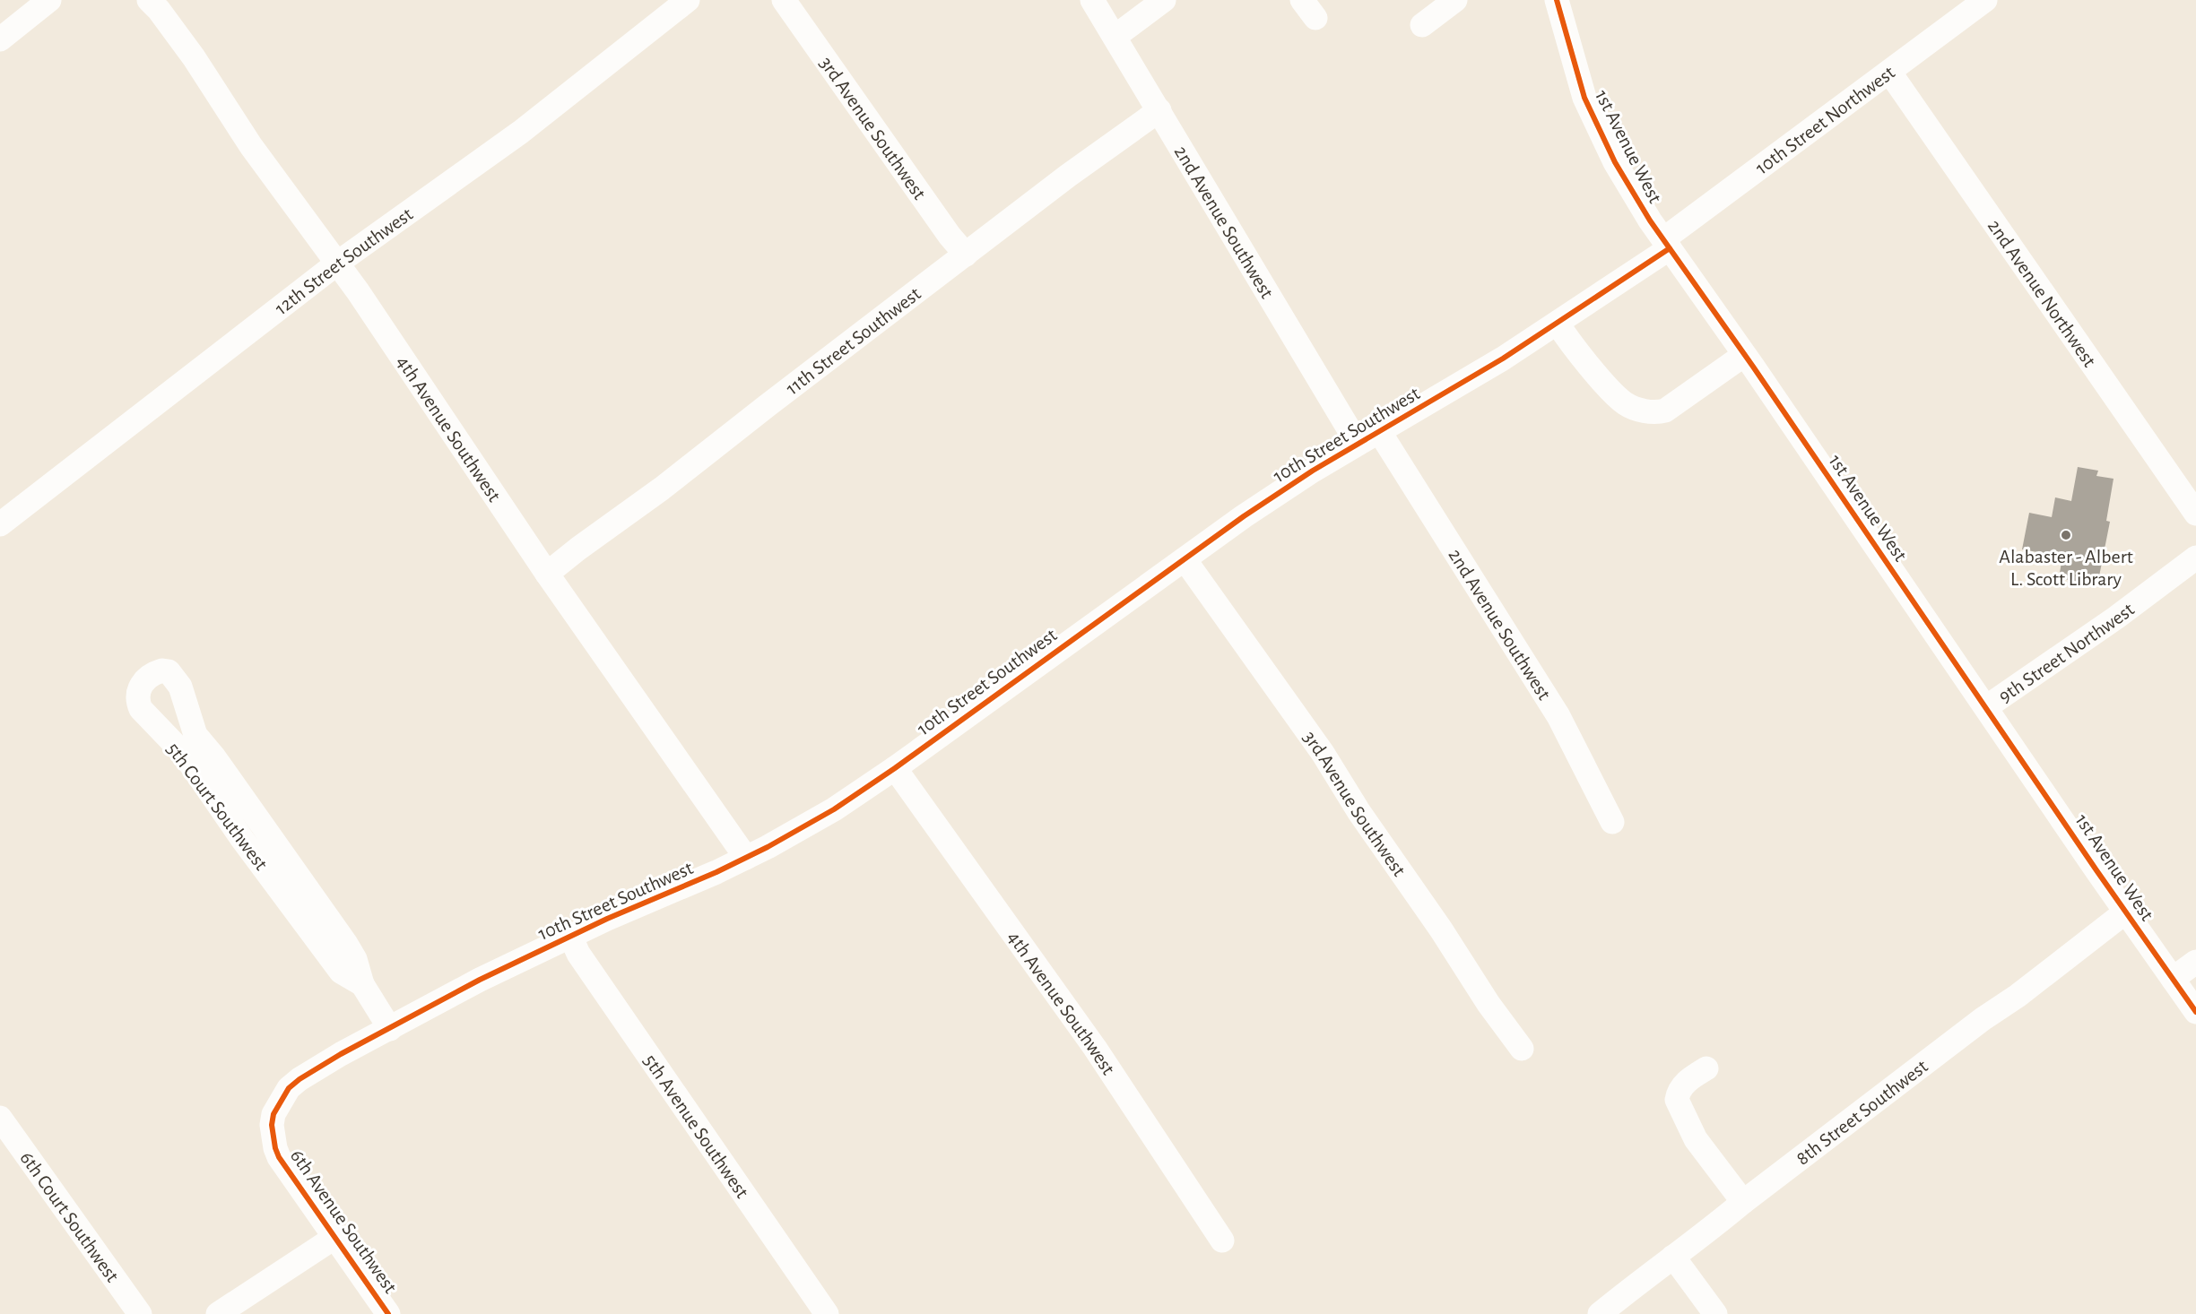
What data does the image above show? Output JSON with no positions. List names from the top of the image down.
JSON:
{
  "streets": {
    "street": [
      "10th Street Northwest",
      "3rd Avenue Southwest",
      "1st Avenue West",
      "2nd Avenue Southwest",
      "12th Street Southwest",
      "2nd Avenue Northwest",
      "11th Street Southwest",
      "4th Avenue Southwest",
      "10th Street Southwest",
      "9th Street Northwest",
      "5th Court Southwest",
      "8th Street Southwest",
      "5th Avenue Southwest",
      "6th Court Southwest",
      "6th Avenue Southwest"
    ]
  },
  "crossings": [
    ["10th Street Northwest", "1st Avenue West"],
    ["10th Street Northwest", "2nd Avenue Northwest"],
    ["10th Street Northwest", "10th Street Southwest"],
    ["3rd Avenue Southwest", "11th Street Southwest"],
    ["3rd Avenue Southwest", "10th Street Southwest"],
    ["1st Avenue West", "10th Street Southwest"],
    ["1st Avenue West", "9th Street Northwest"],
    ["1st Avenue West", "8th Street Southwest"],
    ["2nd Avenue Southwest", "11th Street Southwest"],
    ["2nd Avenue Southwest", "10th Street Southwest"],
    ["12th Street Southwest", "4th Avenue Southwest"],
    ["11th Street Southwest", "4th Avenue Southwest"],
    ["4th Avenue Southwest", "10th Street Southwest"],
    ["10th Street Southwest", "5th Court Southwest"],
    ["10th Street Southwest", "5th Avenue Southwest"],
    ["10th Street Southwest", "6th Avenue Southwest"]
  ],
  "places": ["Alabaster - Albert L. Scott Library"]
}
